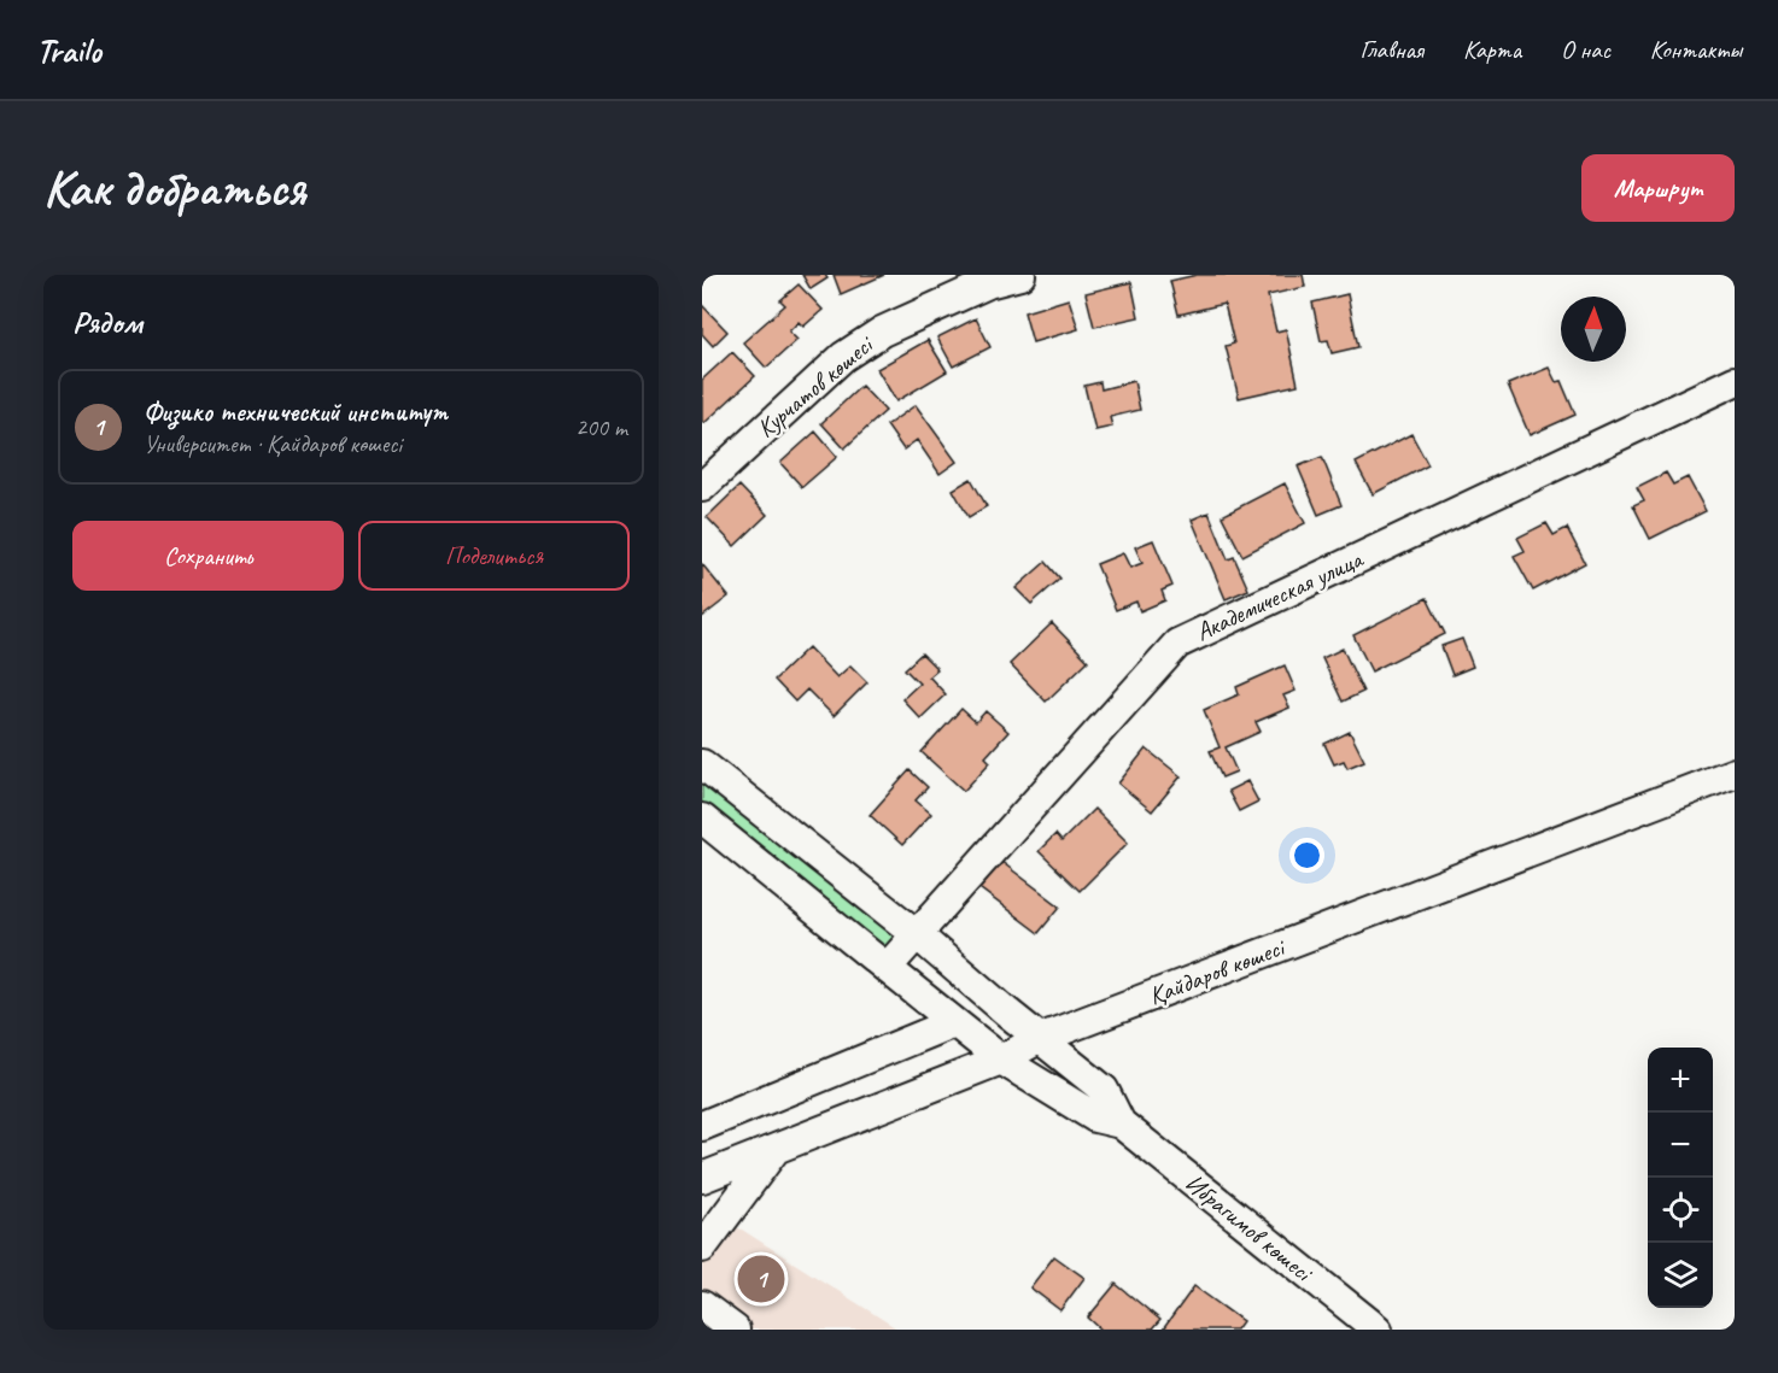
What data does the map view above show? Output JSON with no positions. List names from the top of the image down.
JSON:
{
  "streets": {
    "street": [
      "Курчатов көшесі",
      "Академическая улица",
      "Қайдаров көшесі",
      "Ибрагимов көшесі"
    ]
  },
  "crossings": [
    ["Академическая улица", "Ибрагимов көшесі"],
    ["Қайдаров көшесі", "Ибрагимов көшесі"]
  ],
  "north": "top",
  "page": {
    "header": "Trailo",
    "nav": [
      "Главная",
      "Карта",
      "О нас",
      "Контакты"
    ],
    "buttons": [
      "Маршрут",
      ["Сохранить", "Поделиться"]
    ],
    "title": "Как добраться",
    "heading": "Рядом",
    "list": [
      {
        "mark": "1",
        "name": "Физико технический институт",
        "note": "Университет · Қайдаров көшесі",
        "value": "200 m"
      }
    ],
    "map_buttons": ["+", "−"],
    "pins": "1"
  }
}
